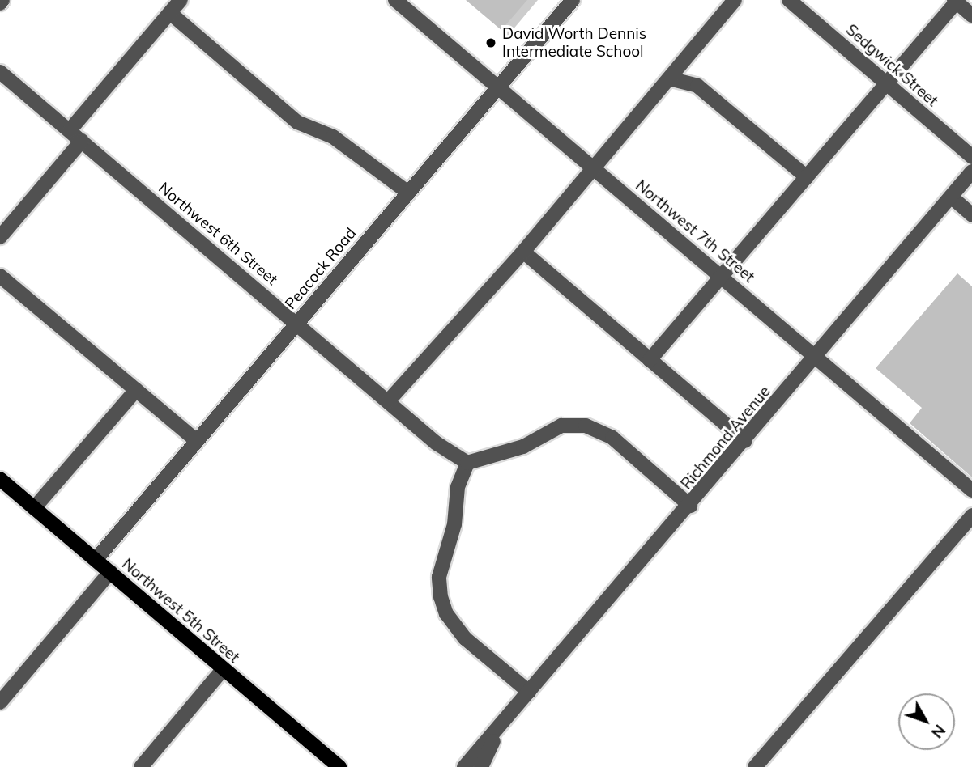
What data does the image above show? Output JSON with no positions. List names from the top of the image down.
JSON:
{
  "streets": {
    "main road": ["Northwest 5th Street"],
    "street": [
      "Sedgwick Street",
      "Northwest 7th Street",
      "Northwest 6th Street",
      "Peacock Road",
      "Richmond Avenue"
    ]
  },
  "crossings": [
    ["Northwest 7th Street", "Peacock Road"],
    ["Northwest 7th Street", "Richmond Avenue"],
    ["Northwest 6th Street", "Peacock Road"],
    ["Peacock Road", "Northwest 5th Street"]
  ],
  "places": ["David Worth Dennis Intermediate School"],
  "north": "bottom right"
}
